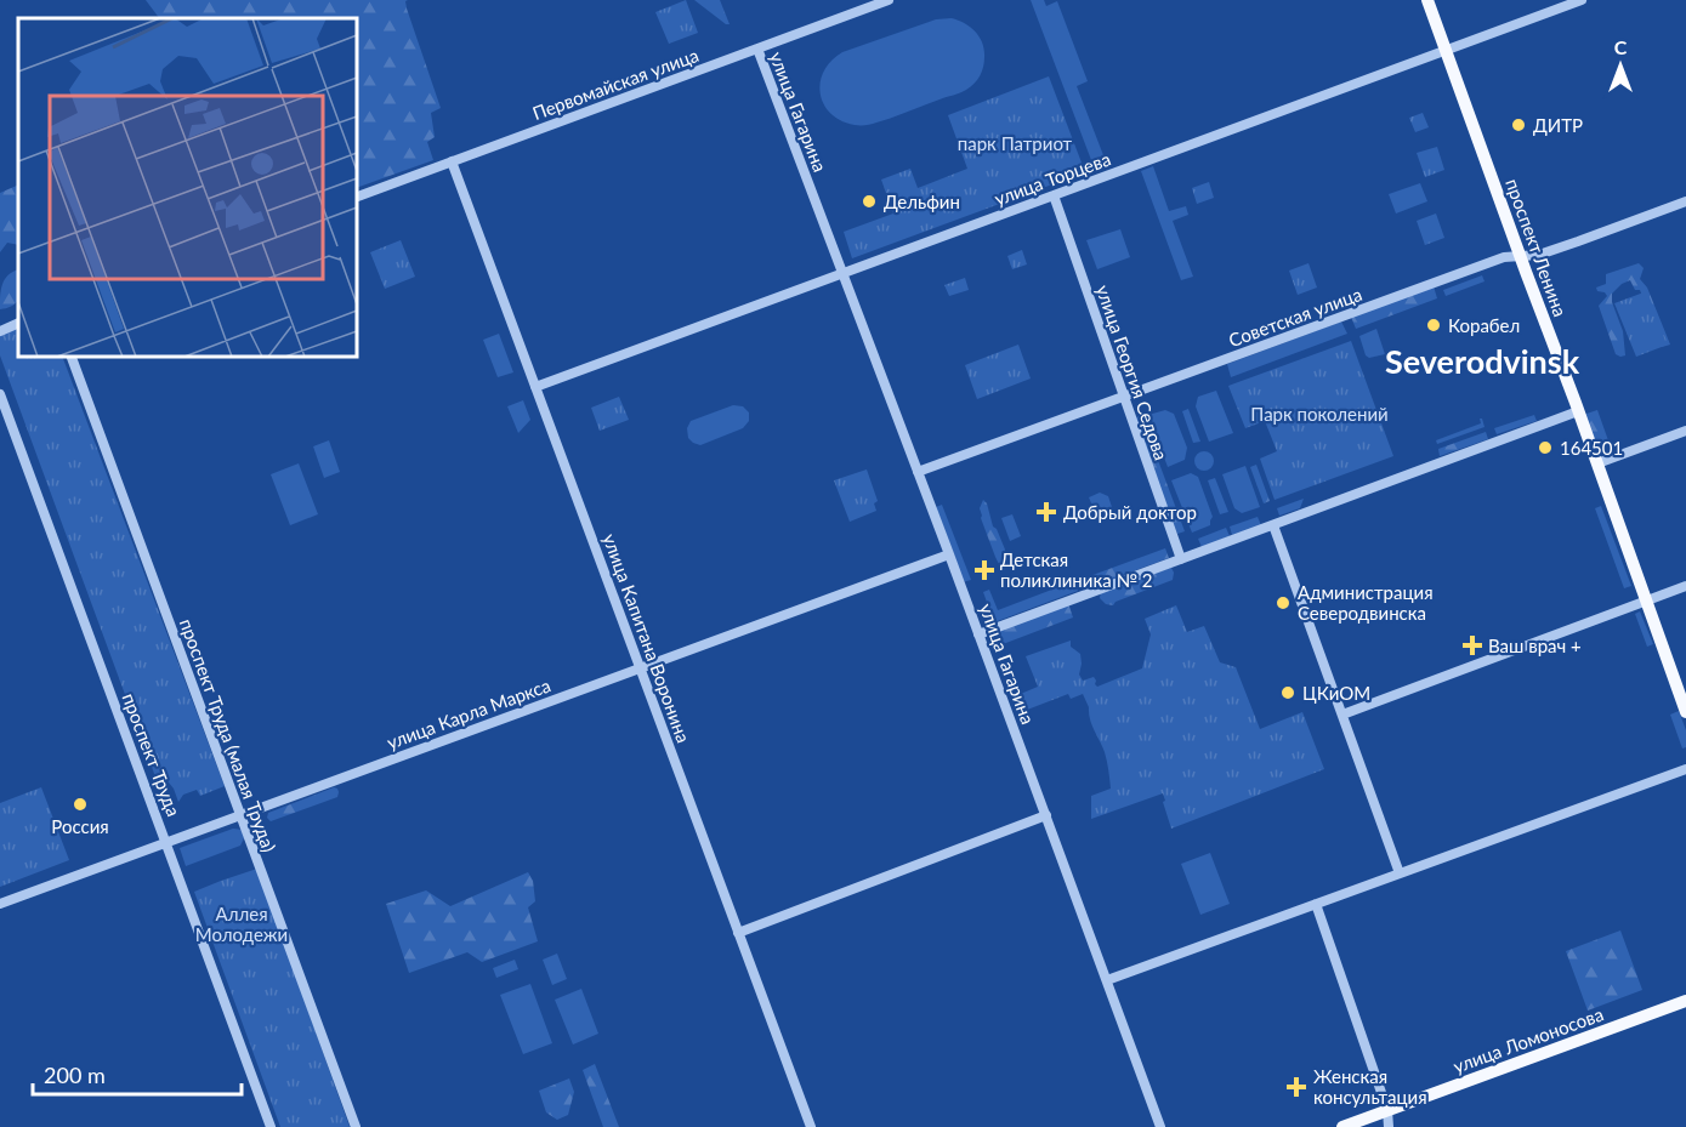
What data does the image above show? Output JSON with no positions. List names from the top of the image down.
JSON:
{
  "streets": {
    "main road": ["проспект Ленина", "улица Ломоносова"],
    "street": [
      "Первомайская улица",
      "улица Гагарина",
      "улица Торцева",
      "Советская улица",
      "улица Георгия Седова",
      "улица Капитана Воронина",
      "улица Карла Маркса",
      "проспект Труда (малая Труда)",
      "проспект Труда"
    ]
  },
  "crossings": [
    ["Первомайская улица", "улица Гагарина"],
    ["Первомайская улица", "улица Капитана Воронина"],
    ["улица Гагарина", "улица Торцева"],
    ["улица Гагарина", "Советская улица"],
    ["улица Гагарина", "улица Карла Маркса"],
    ["улица Торцева", "проспект Ленина"],
    ["улица Торцева", "улица Георгия Седова"],
    ["улица Торцева", "улица Капитана Воронина"],
    ["проспект Ленина", "Советская улица"],
    ["Советская улица", "улица Георгия Седова"],
    ["улица Капитана Воронина", "улица Карла Маркса"],
    ["улица Карла Маркса", "проспект Труда (малая Труда)"],
    ["улица Карла Маркса", "проспект Труда"]
  ],
  "districts": ["Severodvinsk"],
  "parks": ["парк Патриот", "Парк поколений", "Аллея Молодежи"],
  "places": {
    "other": [
      "ДИТР",
      "Дельфин",
      "Корабел",
      "164501",
      "Администрация Северодвинска",
      "ЦКиОМ",
      "Россия"
    ],
    "health": [
      "Добрый доктор",
      "Детская поликлиника № 2",
      "Ваш врач +",
      "Женская консультация"
    ]
  },
  "scale_bar": "200 m",
  "north": "top"
}
